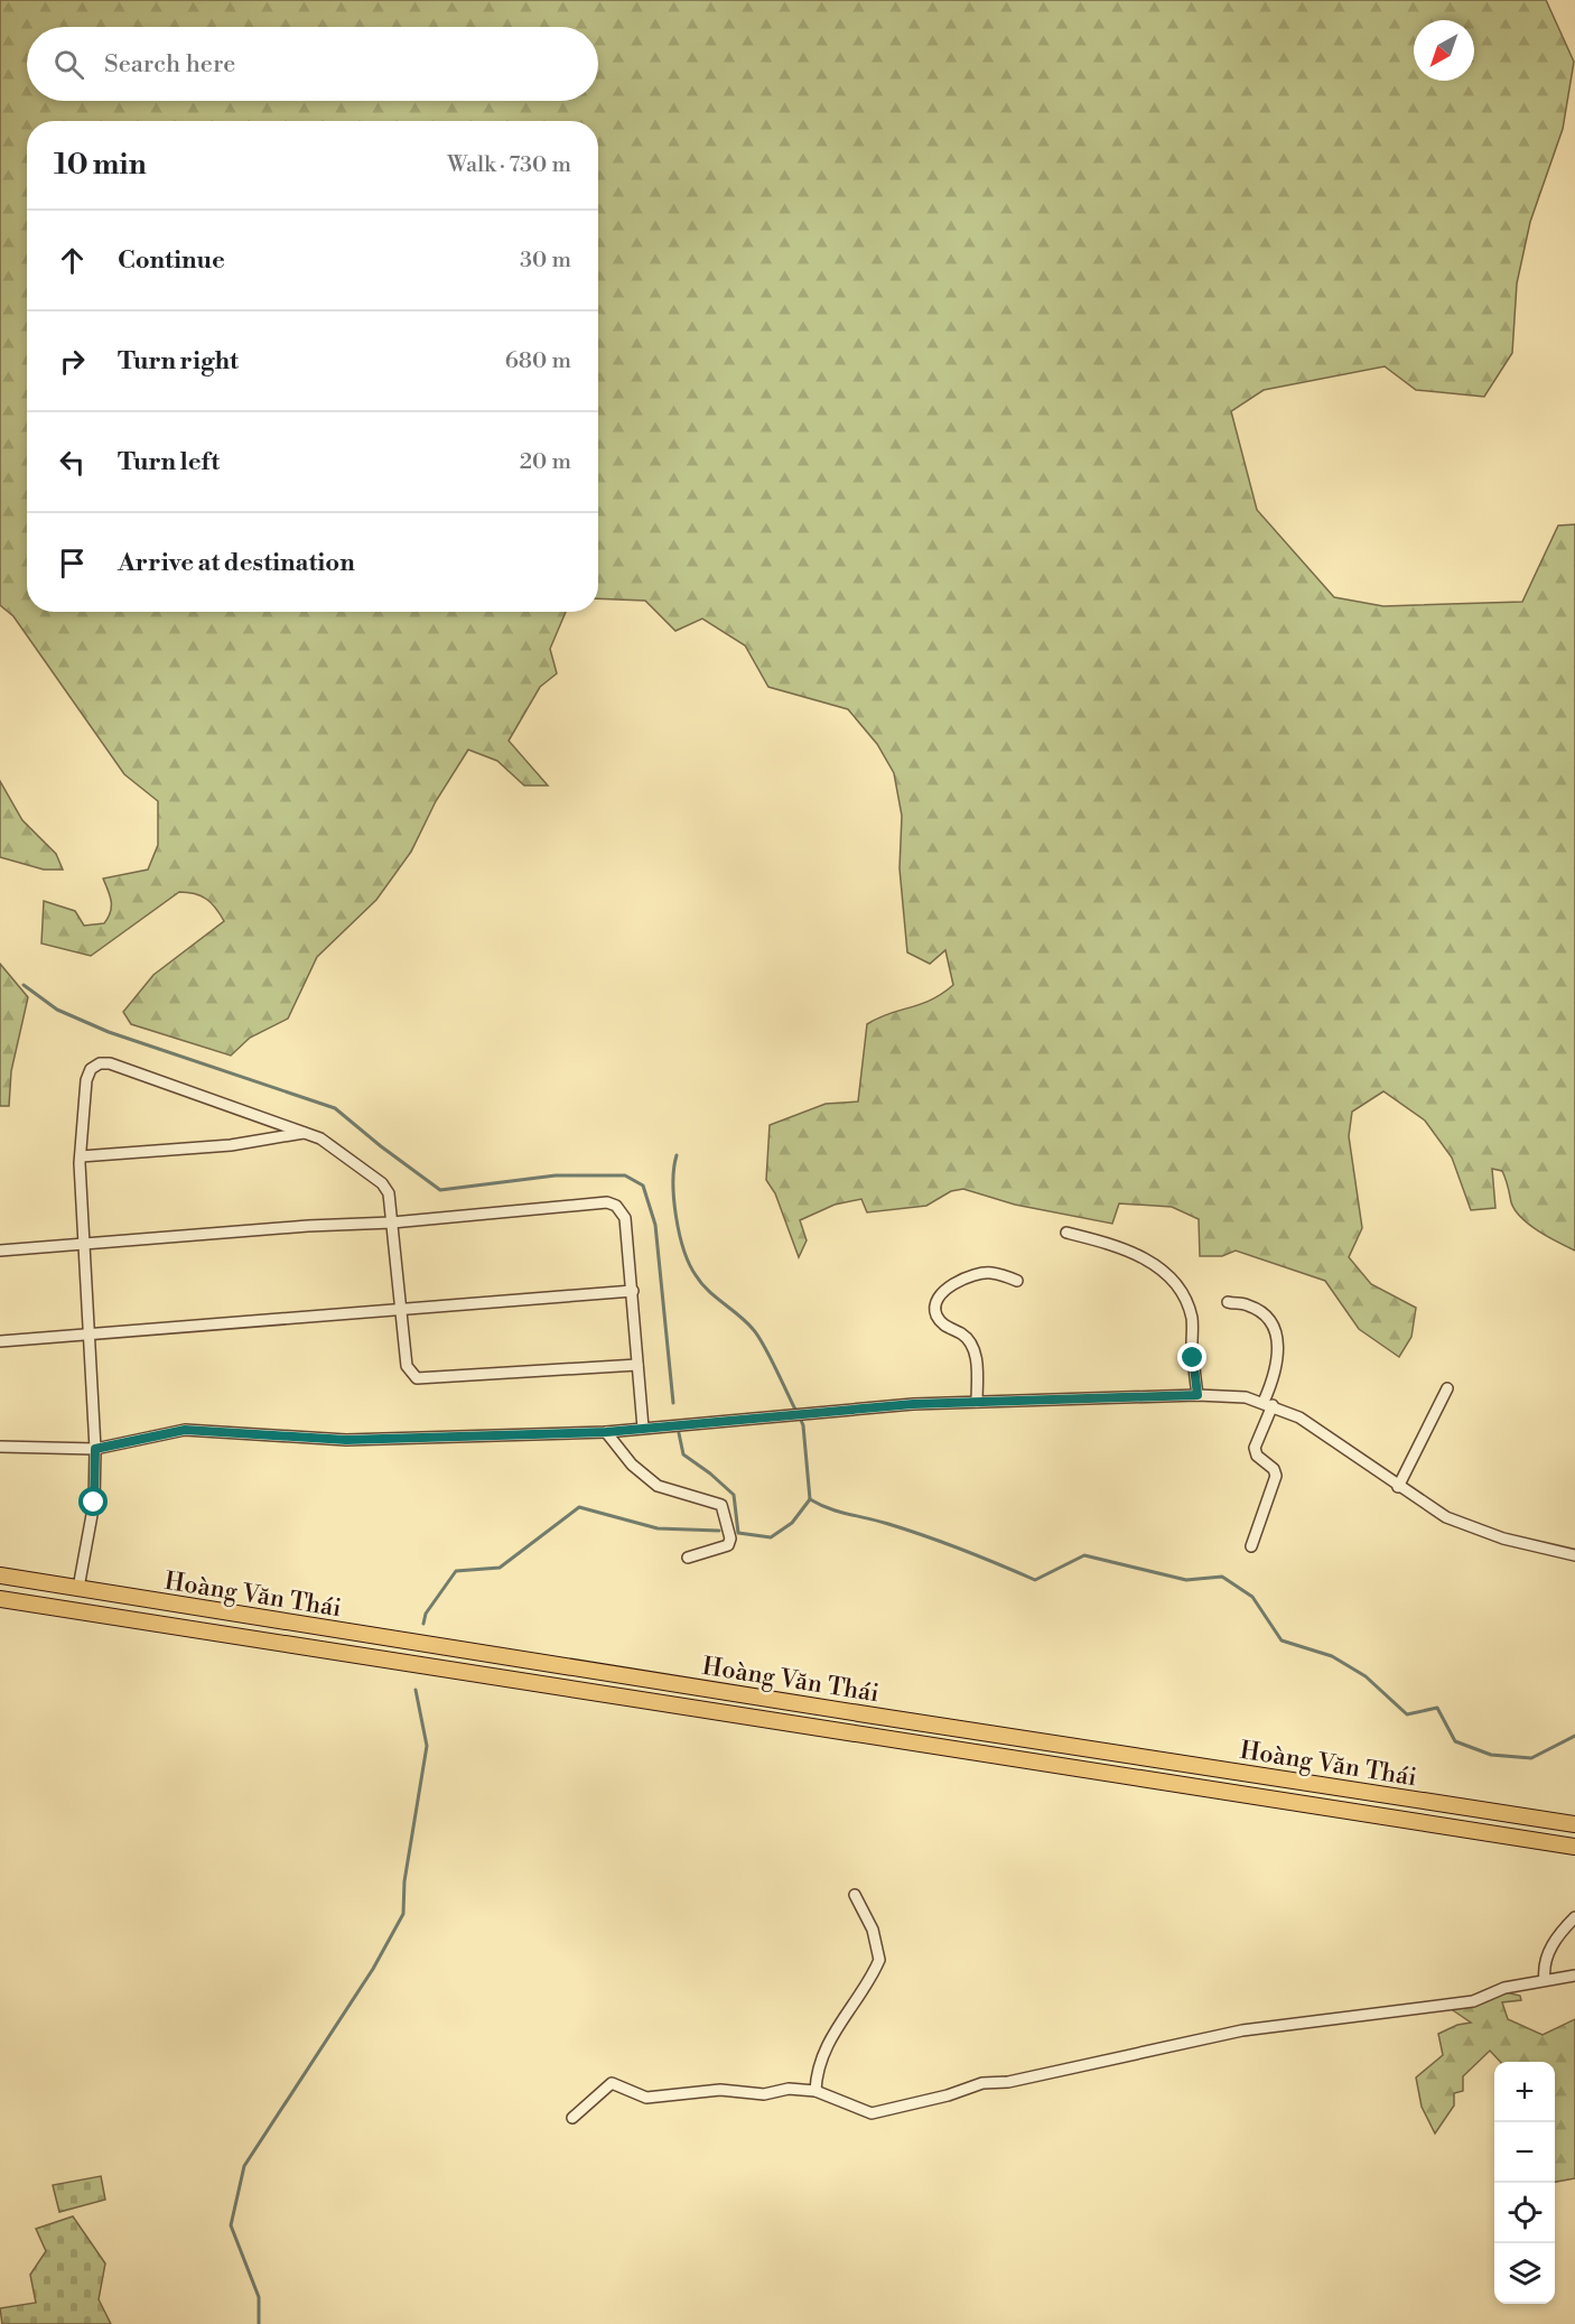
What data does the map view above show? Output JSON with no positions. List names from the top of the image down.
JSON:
{
  "streets": {
    "main road": ["Hoàng Văn Thái"]
  },
  "north": "bottom left",
  "page": {
    "search": "Search here",
    "heading": ["10 min", "Walk · 730 m"],
    "list": [
      ["Continue", "30 m"],
      ["Turn right", "680 m"],
      ["Turn left", "20 m"],
      "Arrive at destination"
    ],
    "map_buttons": ["+", "−"]
  }
}
